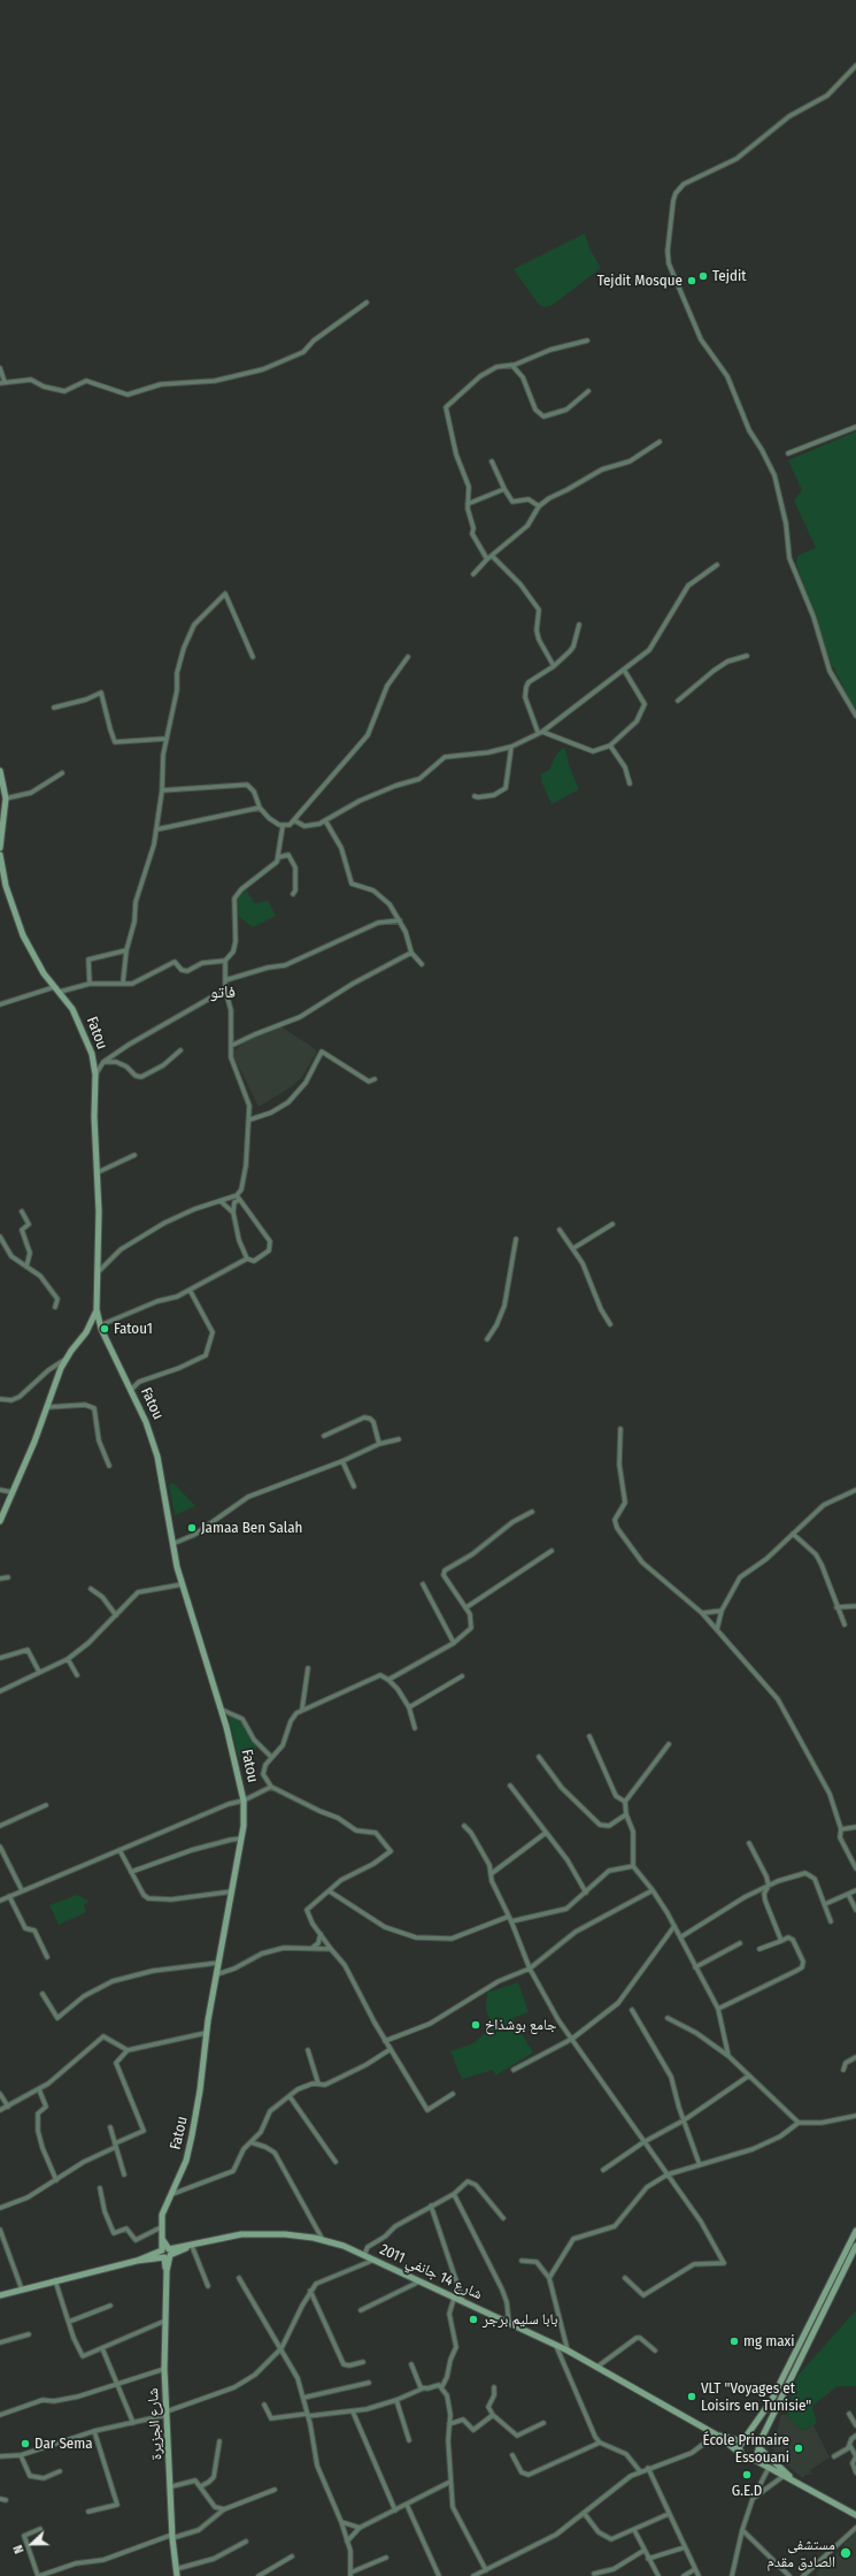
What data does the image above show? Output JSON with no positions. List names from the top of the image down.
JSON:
{
  "streets": {
    "street": ["Fatou", "شارع 14 جانفي 2011", "شارع الجزيرة"]
  },
  "crossings": [
    ["Fatou", "شارع 14 جانفي 2011"],
    ["Fatou", "شارع الجزيرة"],
    ["شارع 14 جانفي 2011", "شارع الجزيرة"]
  ],
  "districts": ["فاتو"],
  "places": [
    "Tejdit",
    "Tejdit Mosque",
    "Fatou1",
    "Jamaa Ben Salah",
    "جامع بوشذاخ",
    "بابا سليم برجر",
    "mg maxi",
    "VLT \"Voyages et Loisirs en Tunisie\"",
    "Dar Sema",
    "École Primaire Essouani",
    "G.E.D",
    "مستشفى الصادق مقدم"
  ],
  "north": "left"
}
